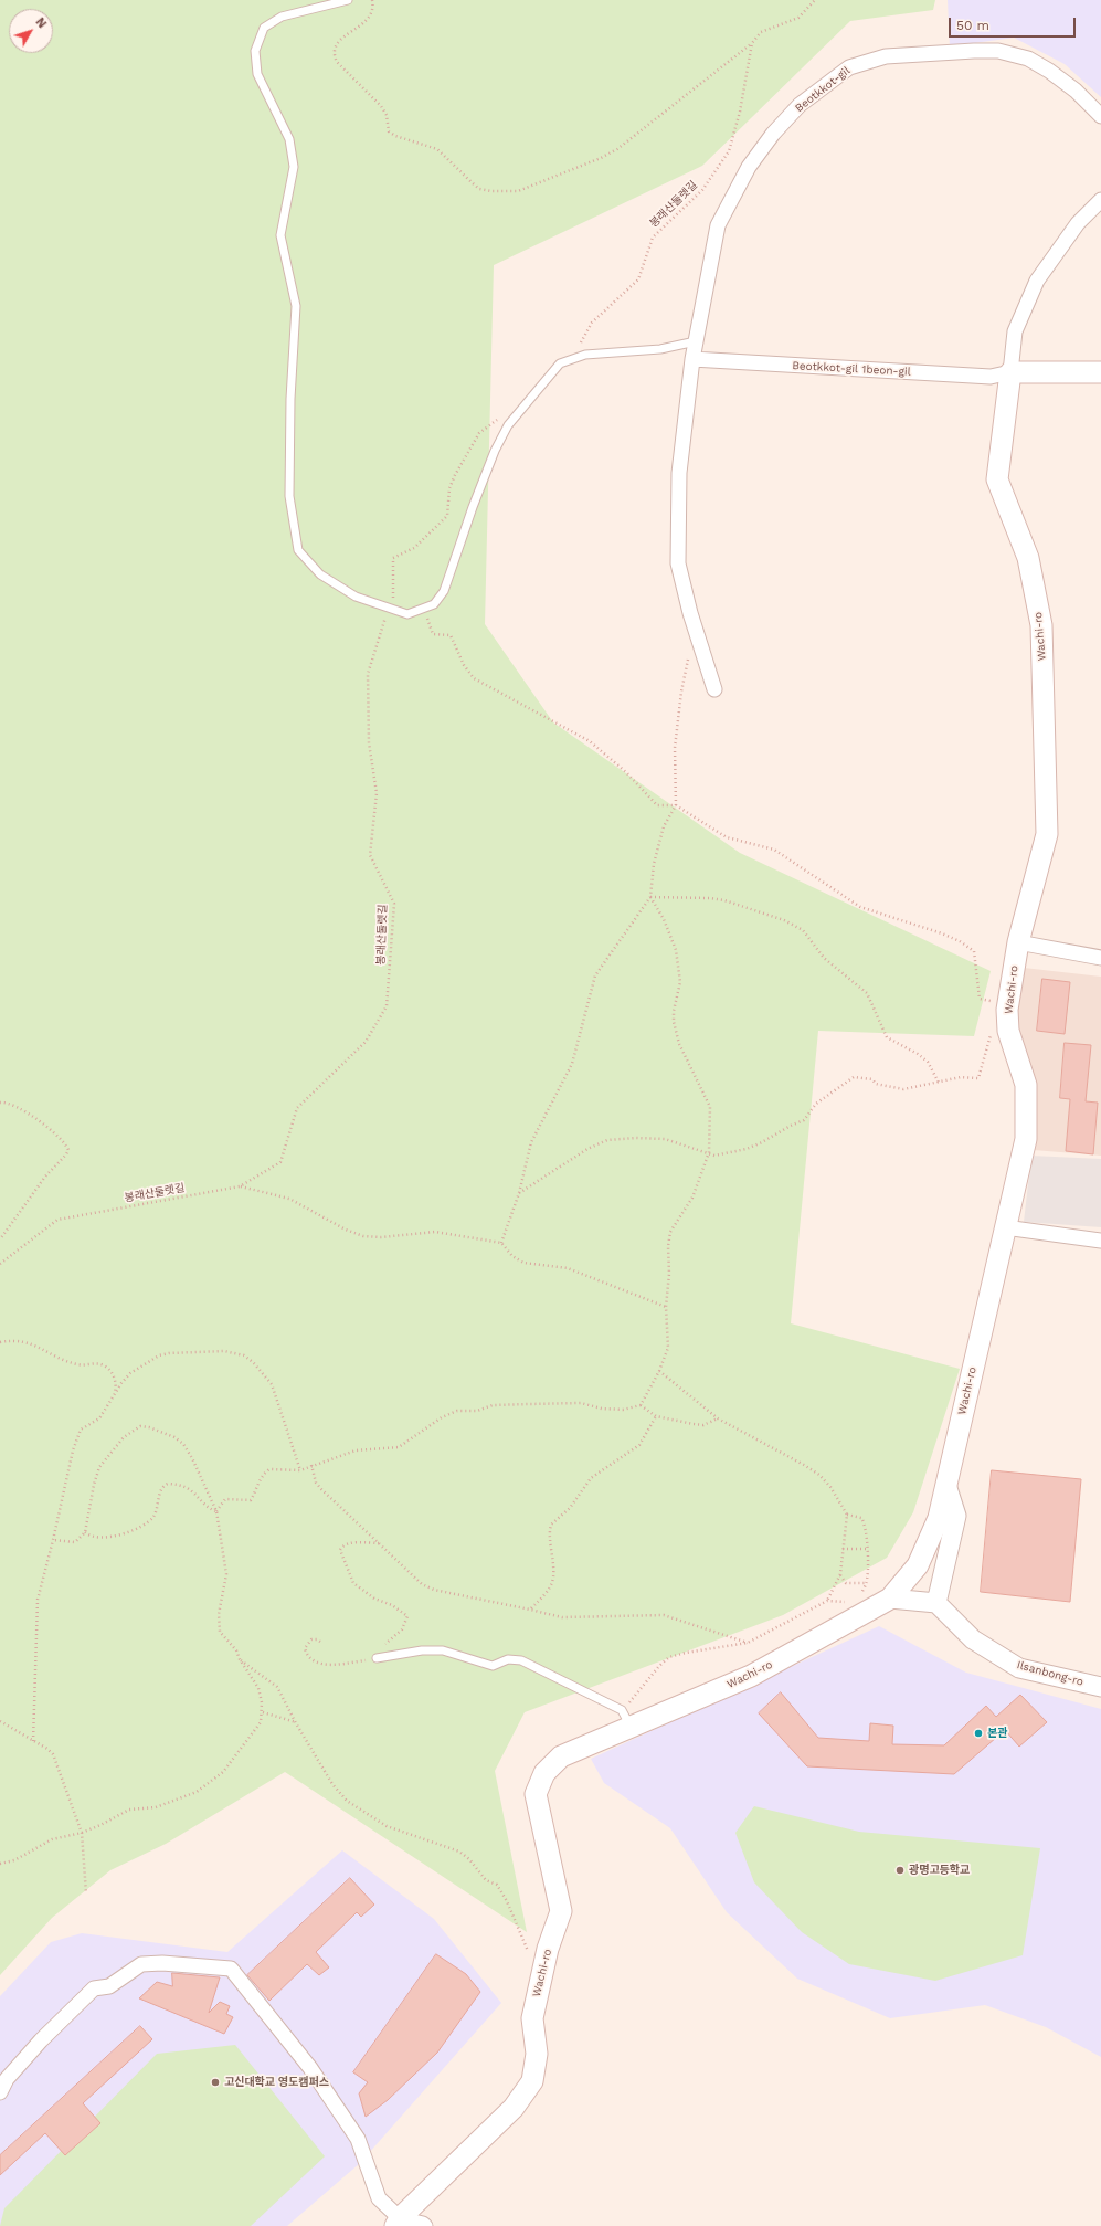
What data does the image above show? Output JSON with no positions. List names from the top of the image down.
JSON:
{
  "streets": {
    "main road": ["Wachi-ro"],
    "street": ["Beotkkot-gil", "Beotkkot-gil 1beon-gil", "Ilsanbong-ro"],
    "path": ["봉래산둘렛길"]
  },
  "crossings": [
    ["Beotkkot-gil", "Beotkkot-gil 1beon-gil"],
    ["Beotkkot-gil 1beon-gil", "Wachi-ro"]
  ],
  "places": ["본관", "광명고등학교", "고신대학교 영도캠퍼스"],
  "scale_bar": "50 m",
  "north": "top right"
}
